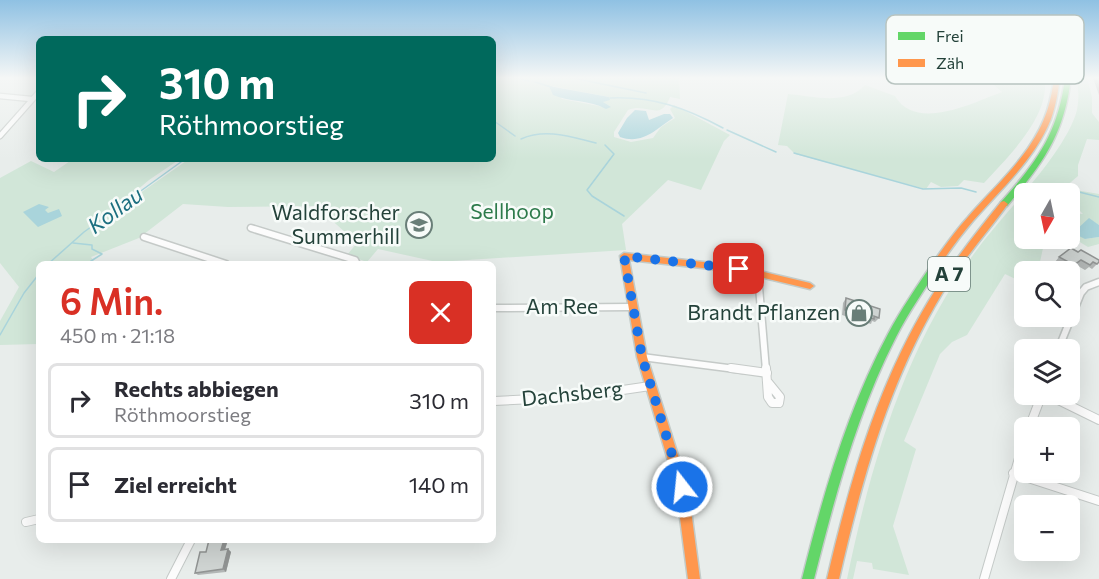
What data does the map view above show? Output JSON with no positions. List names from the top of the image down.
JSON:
{
  "streets": {
    "main road": ["A 7"],
    "street": ["Am Ree", "Dachsberg"]
  },
  "water": ["Kollau"],
  "parks": ["Sellhoop"],
  "places": {
    "school or university": ["Waldforscher Summerhill"],
    "shop": ["Brandt Pflanzen"]
  },
  "legend": ["Frei", "Zäh"],
  "north": "bottom",
  "page": {
    "turn": ["310 m", "Röthmoorstieg"],
    "map_buttons": ["+", "−"],
    "heading": ["6 Min.", "450 m · 21:18"],
    "list": [
      {
        "name": "Rechts abbiegen",
        "note": "Röthmoorstieg",
        "value": "310 m"
      },
      {
        "name": "Ziel erreicht",
        "value": "140 m"
      }
    ]
  }
}
